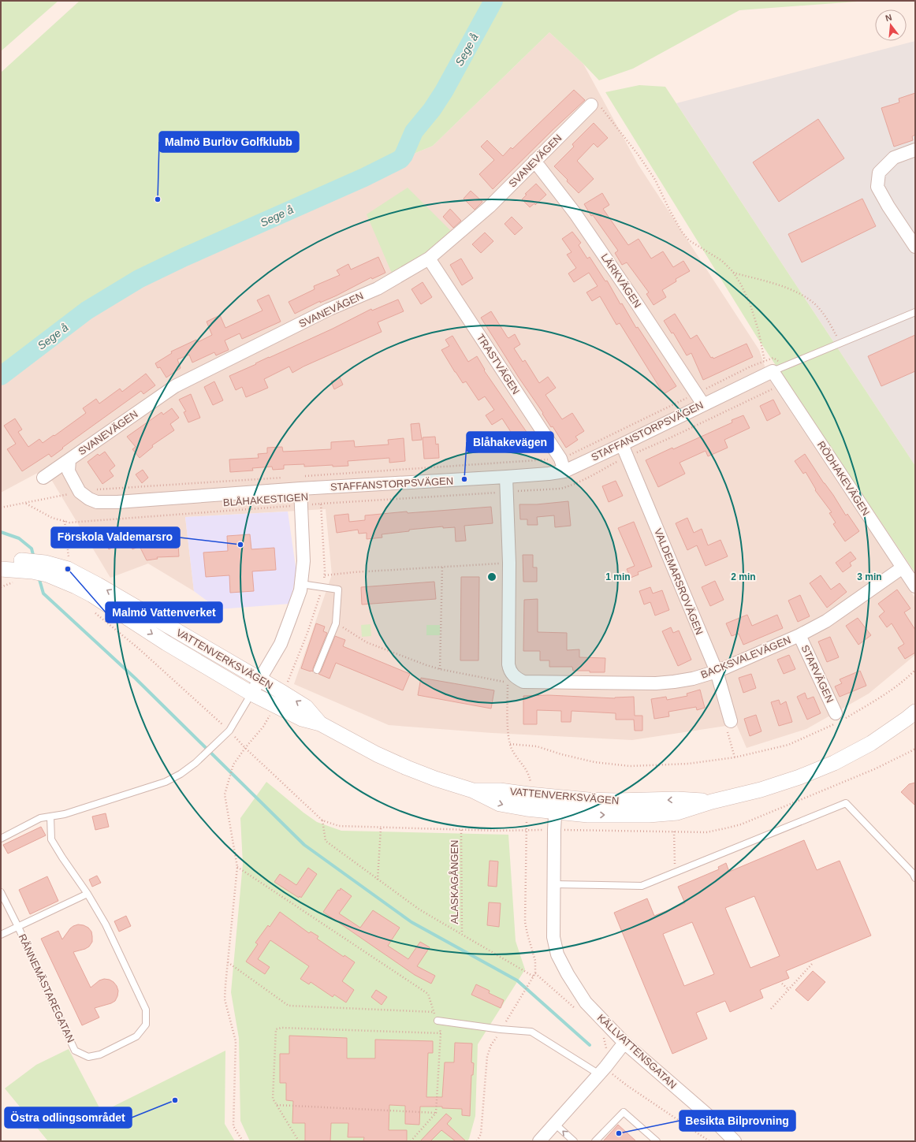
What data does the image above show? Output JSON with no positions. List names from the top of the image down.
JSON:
{
  "streets": {
    "street": [
      "SVANEVÄGEN",
      "LÄRKVÄGEN",
      "TRASTVÄGEN",
      "STAFFANSTORPSVÄGEN",
      "RÖDHAKEVÄGEN",
      "VALDEMARSROVÄGEN",
      "BACKSVALEVÄGEN",
      "VATTENVERKSVÄGEN",
      "STARVÄGEN",
      "KÄLLVATTENSGATAN"
    ],
    "lane": ["RÄNNEMÄSTAREGATAN"],
    "path": ["BLÅHAKESTIGEN", "ALASKAGÅNGEN"]
  },
  "crossings": [
    ["SVANEVÄGEN", "LÄRKVÄGEN"],
    ["SVANEVÄGEN", "TRASTVÄGEN"],
    ["SVANEVÄGEN", "STAFFANSTORPSVÄGEN"],
    ["LÄRKVÄGEN", "STAFFANSTORPSVÄGEN"],
    ["TRASTVÄGEN", "STAFFANSTORPSVÄGEN"],
    ["STAFFANSTORPSVÄGEN", "RÖDHAKEVÄGEN"],
    ["STAFFANSTORPSVÄGEN", "VALDEMARSROVÄGEN"],
    ["RÖDHAKEVÄGEN", "BACKSVALEVÄGEN"],
    ["BLÅHAKESTIGEN", "VATTENVERKSVÄGEN"],
    ["VALDEMARSROVÄGEN", "BACKSVALEVÄGEN"],
    ["BACKSVALEVÄGEN", "STARVÄGEN"],
    ["VATTENVERKSVÄGEN", "KÄLLVATTENSGATAN"]
  ],
  "water": ["Sege å"],
  "places": [
    "Malmö Burlöv Golfklubb",
    "Blåhakevägen",
    "Förskola Valdemarsro",
    "Malmö Vattenverket",
    "Östra odlingsområdet",
    "Besikta Bilprovning"
  ],
  "north": "top",
  "rings": ["1 min", "2 min", "3 min"]
}
